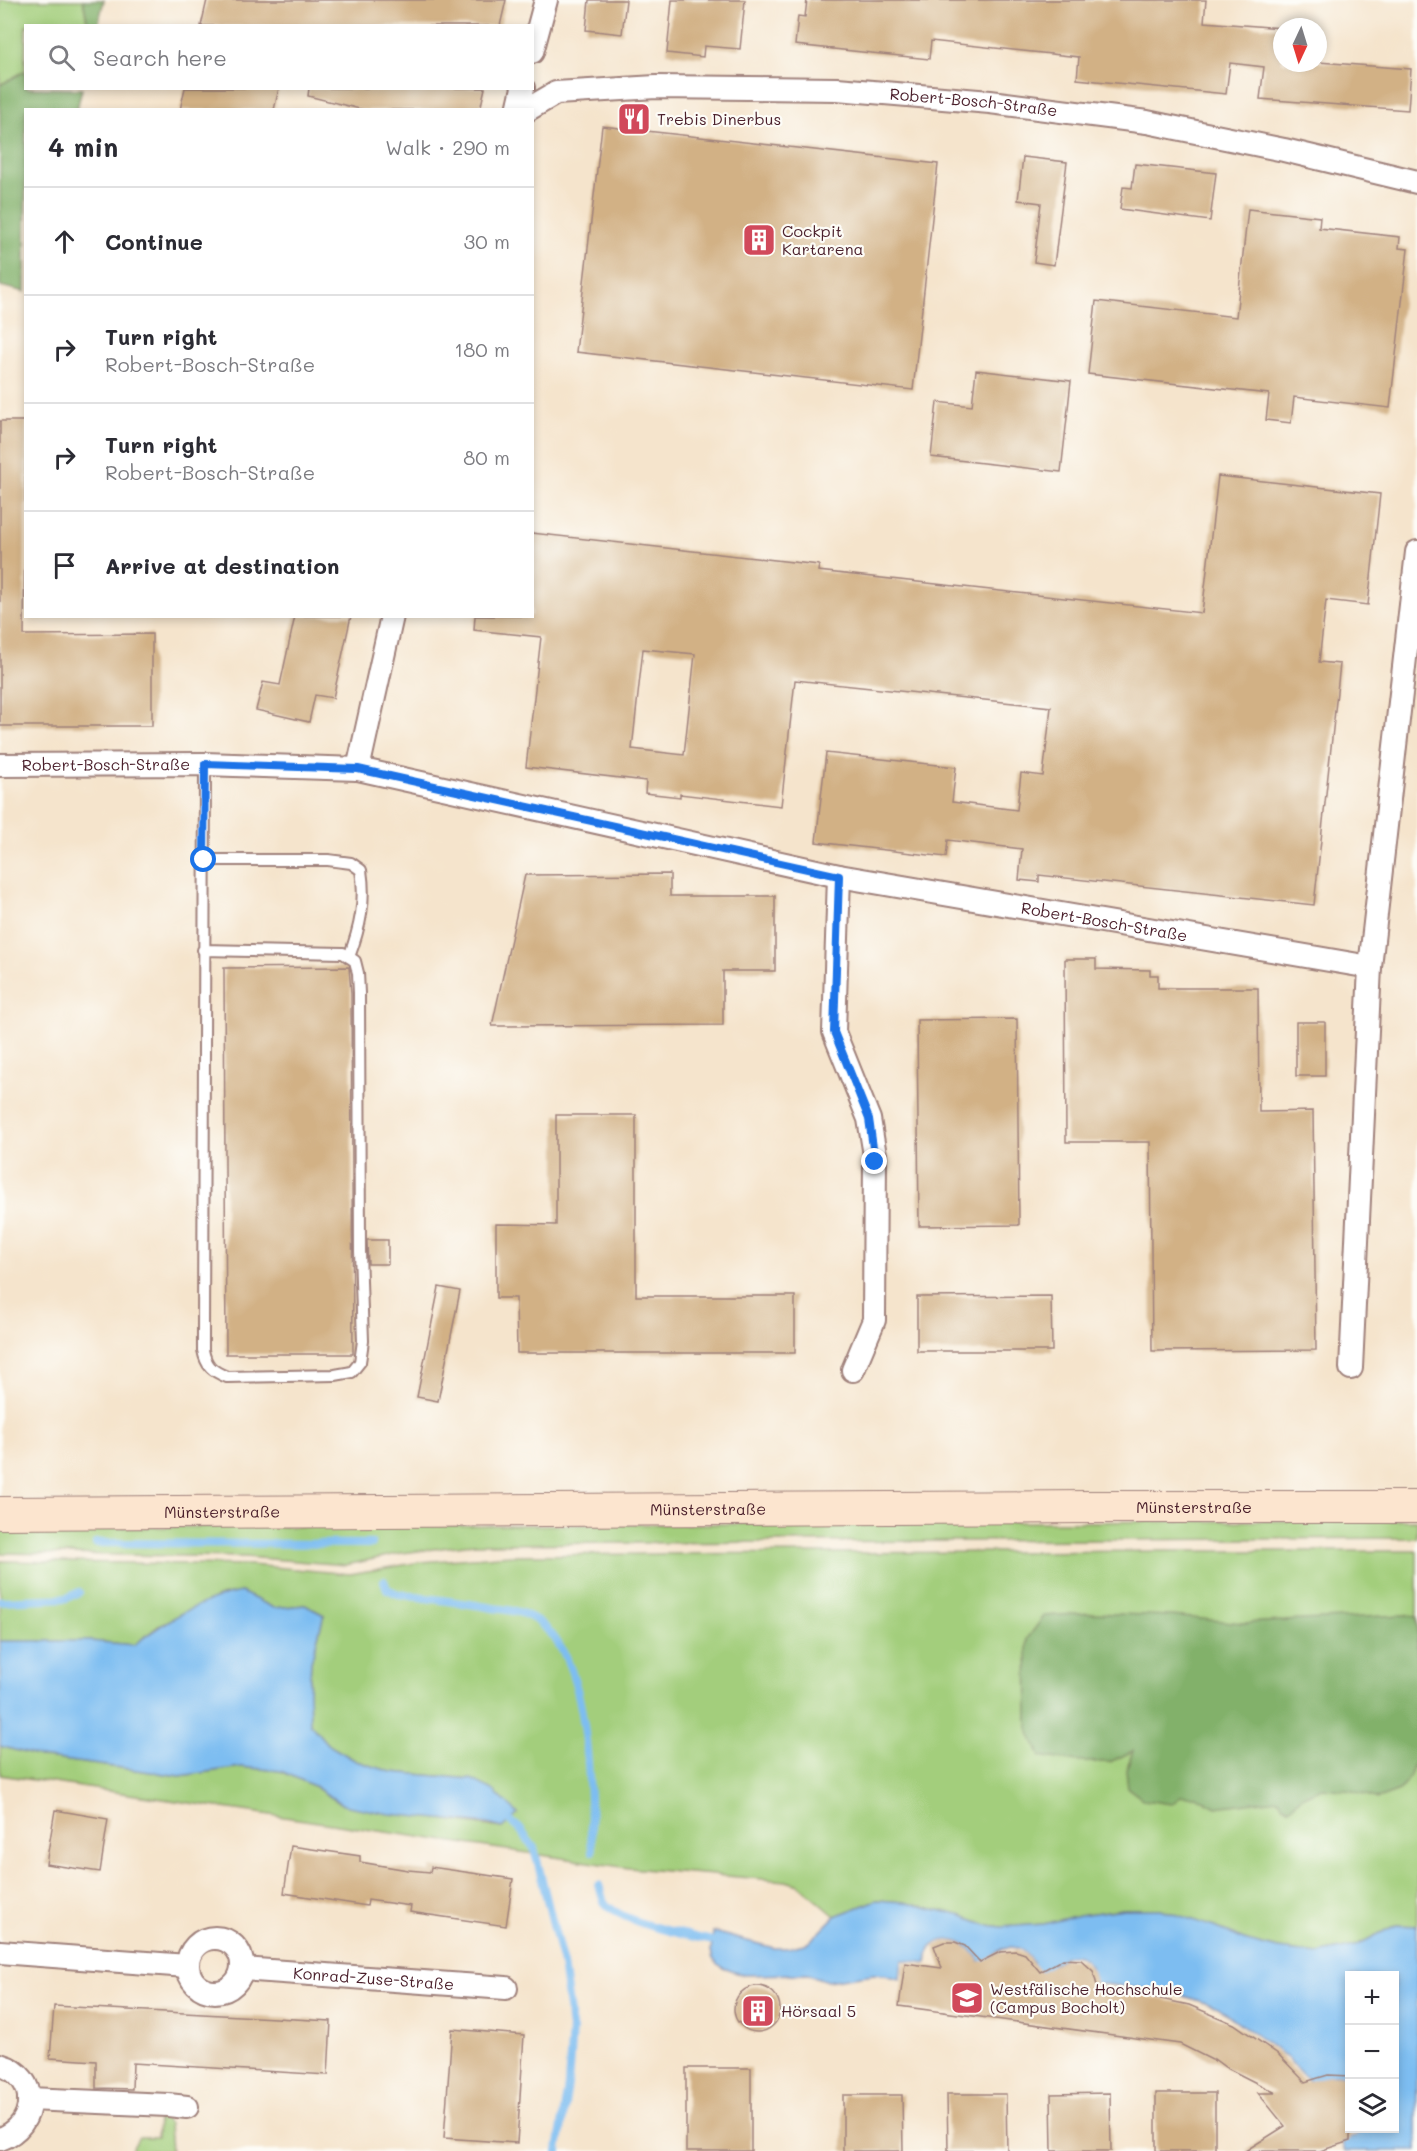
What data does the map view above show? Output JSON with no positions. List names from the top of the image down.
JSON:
{
  "streets": {
    "main road": ["Münsterstraße"],
    "street": ["Robert-Bosch-Straße", "Konrad-Zuse-Straße"]
  },
  "places": {
    "restaurant": ["Trebis Dinerbus"],
    "building": ["Cockpit Kartarena", "Hörsaal 5"],
    "school or university": ["Westfälische Hochschule (Campus Bocholt)"]
  },
  "north": "bottom",
  "page": {
    "search": "Search here",
    "heading": ["4 min", "Walk · 290 m"],
    "list": [
      ["Continue", "30 m"],
      ["Turn right", "Robert-Bosch-Straße", "180 m"],
      ["Turn right", "Robert-Bosch-Straße", "80 m"],
      "Arrive at destination"
    ],
    "map_buttons": ["+", "−"]
  }
}
